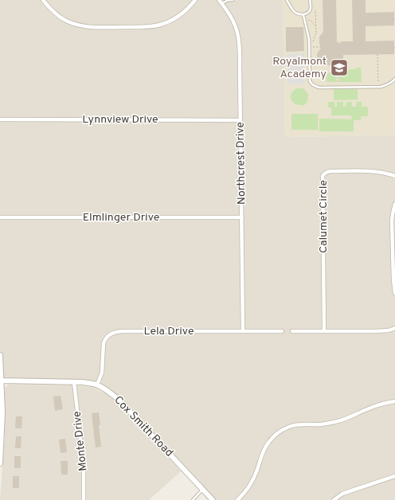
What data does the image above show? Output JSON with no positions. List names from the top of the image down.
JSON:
{
  "streets": {
    "street": [
      "Lynnview Drive",
      "Northcrest Drive",
      "Calumet Circle",
      "Elmlinger Drive",
      "Lela Drive",
      "Cox Smith Road",
      "Monte Drive"
    ]
  },
  "crossings": [
    ["Lynnview Drive", "Northcrest Drive"],
    ["Northcrest Drive", "Elmlinger Drive"],
    ["Northcrest Drive", "Lela Drive"],
    ["Lela Drive", "Cox Smith Road"],
    ["Cox Smith Road", "Monte Drive"]
  ],
  "places": {
    "school or university": ["Royalmont Academy"]
  }
}
